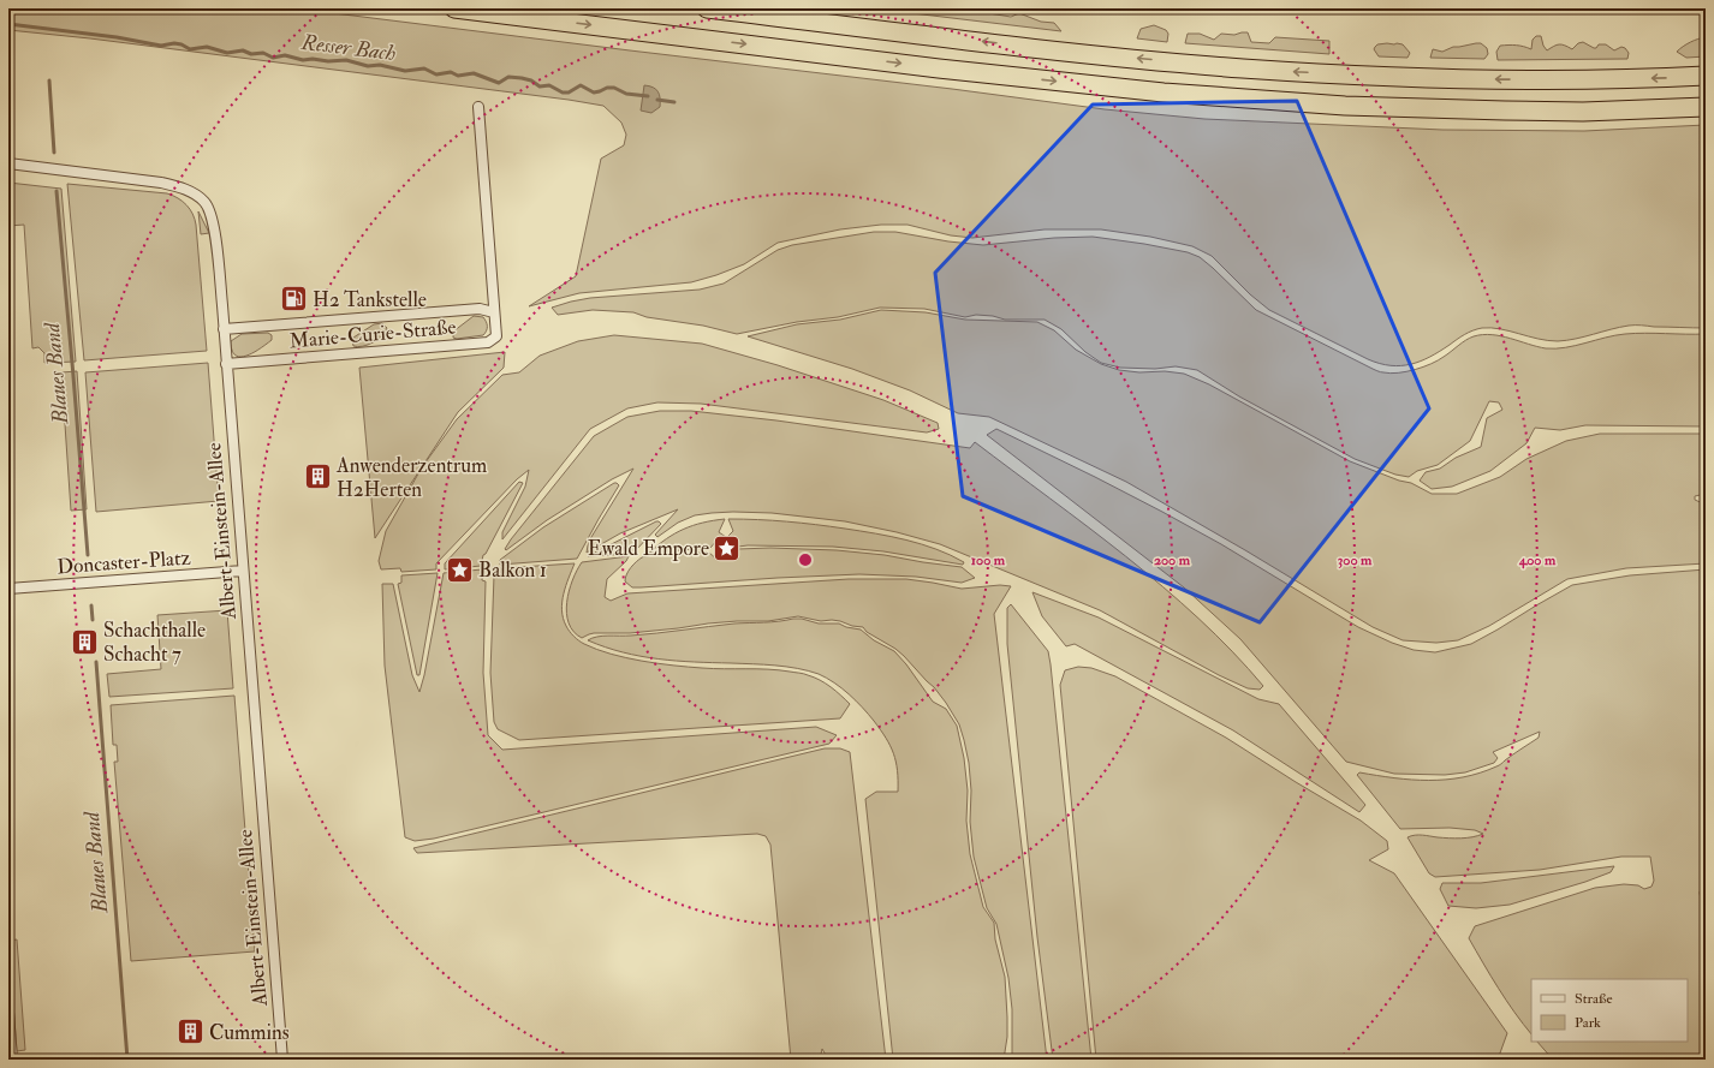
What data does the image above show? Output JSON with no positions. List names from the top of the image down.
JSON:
{
  "streets": {
    "street": ["Marie-Curie-Straße", "Albert-Einstein-Allee", "Doncaster-Platz"]
  },
  "crossings": [
    ["Marie-Curie-Straße", "Albert-Einstein-Allee"],
    ["Albert-Einstein-Allee", "Doncaster-Platz"]
  ],
  "water": ["Resser Bach", "Blaues Band"],
  "places": {
    "fuel station": ["H2 Tankstelle"],
    "building": ["Anwenderzentrum H2Herten", "Schachthalle Schacht 7", "Cummins"],
    "place": ["Ewald Empore", "Balkon 1"]
  },
  "legend": ["Straße", "Park"],
  "rings": [
    "100 m",
    "200 m",
    "300 m",
    "400 m"
  ]
}
